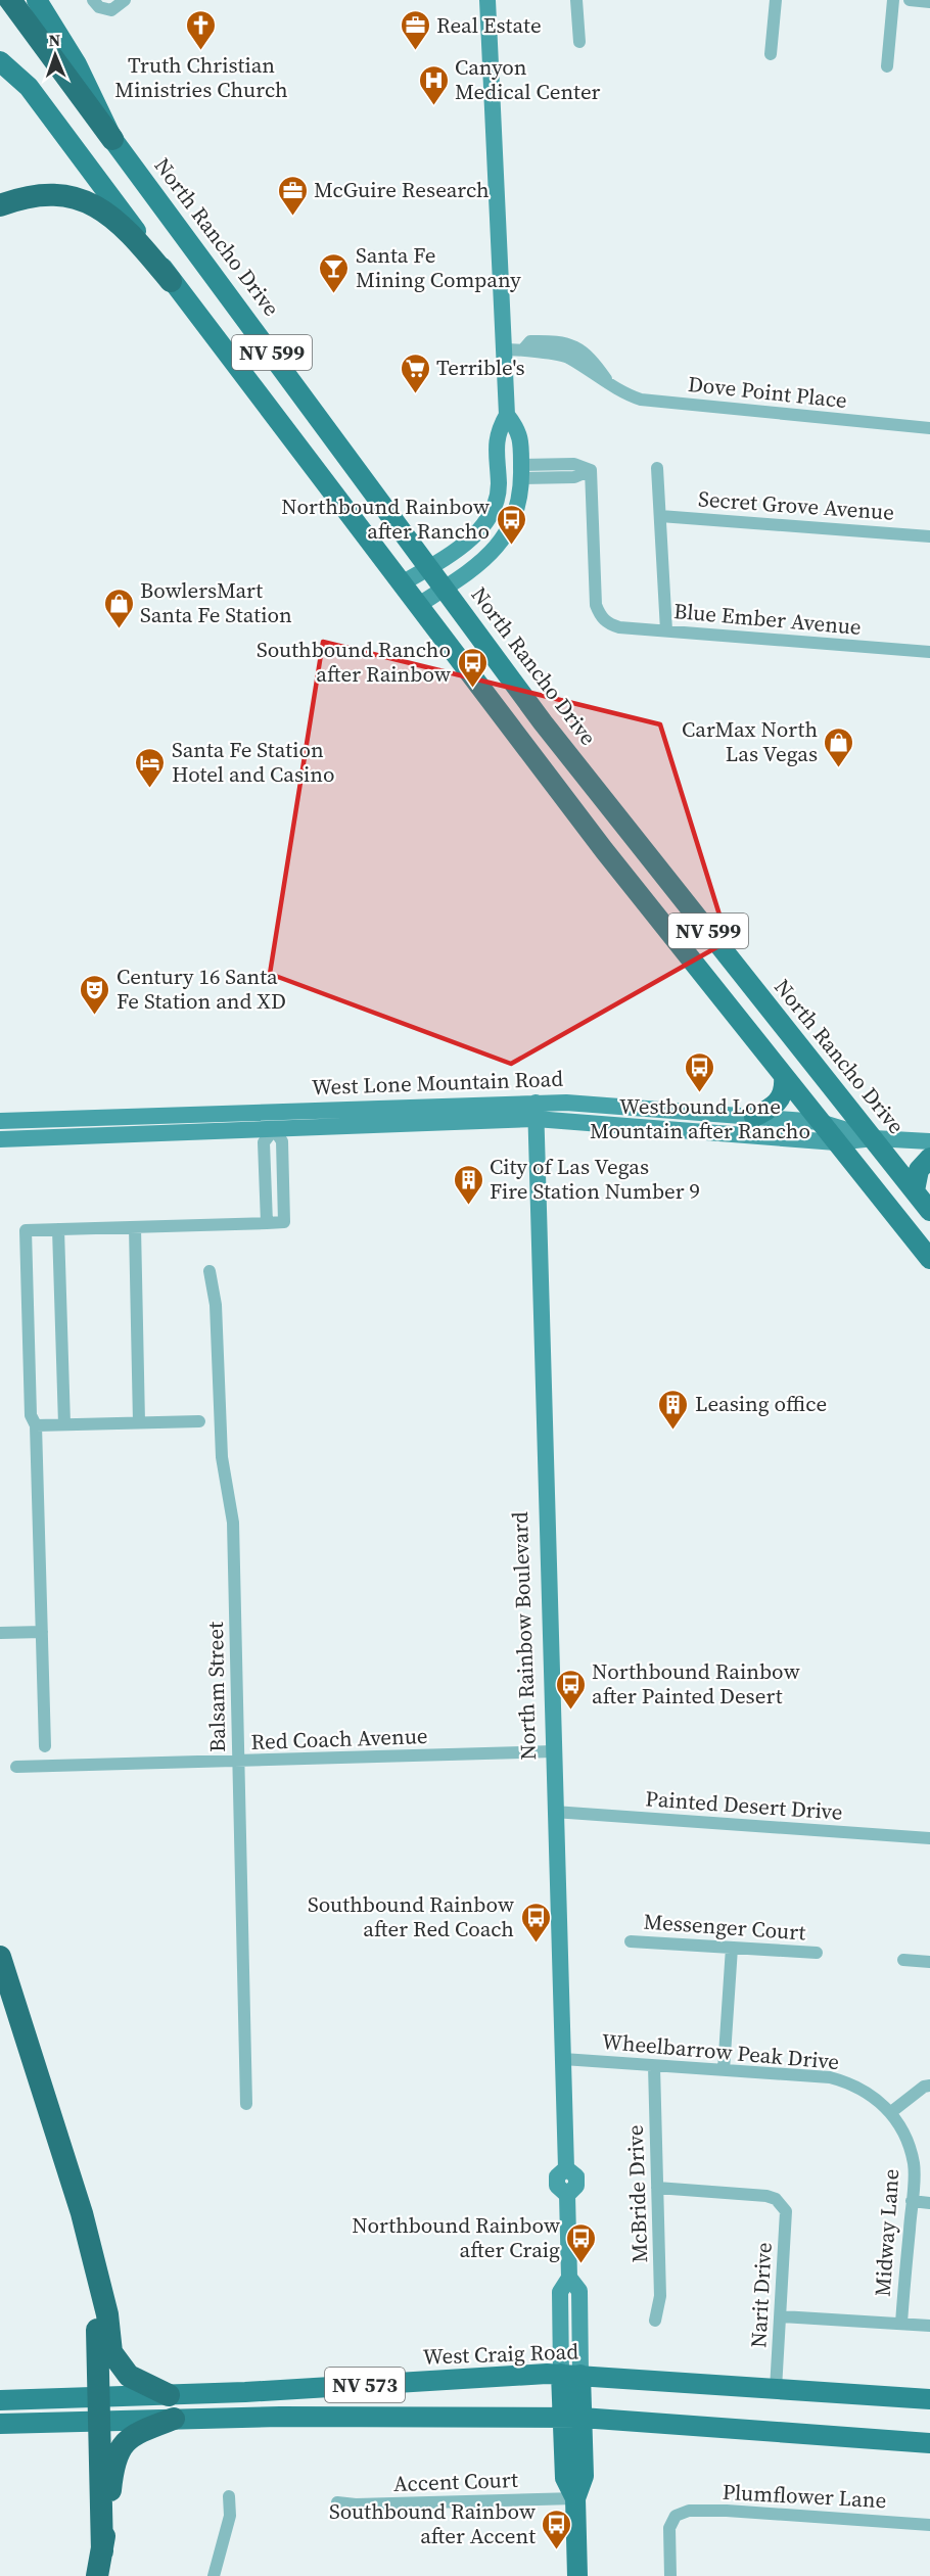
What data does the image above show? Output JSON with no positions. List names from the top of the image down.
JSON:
{
  "streets": {
    "main road": [
      "North Rancho Drive",
      "NV 599",
      "West Lone Mountain Road",
      "North Rainbow Boulevard",
      "West Craig Road",
      "NV 573"
    ],
    "street": [
      "Dove Point Place",
      "Secret Grove Avenue",
      "Blue Ember Avenue",
      "Balsam Street",
      "Red Coach Avenue",
      "Painted Desert Drive",
      "Messenger Court",
      "Wheelbarrow Peak Drive",
      "McBride Drive",
      "Midway Lane",
      "Narit Drive",
      "Accent Court",
      "Plumflower Lane"
    ]
  },
  "crossings": [
    ["North Rancho Drive", "West Lone Mountain Road"],
    ["NV 599", "West Lone Mountain Road"],
    ["West Lone Mountain Road", "North Rainbow Boulevard"],
    ["North Rainbow Boulevard", "Red Coach Avenue"],
    ["North Rainbow Boulevard", "Painted Desert Drive"],
    ["North Rainbow Boulevard", "Wheelbarrow Peak Drive"],
    ["North Rainbow Boulevard", "West Craig Road"],
    ["North Rainbow Boulevard", "Accent Court"],
    ["Balsam Street", "Red Coach Avenue"],
    ["Wheelbarrow Peak Drive", "McBride Drive"],
    ["Wheelbarrow Peak Drive", "Midway Lane"],
    ["McBride Drive", "Narit Drive"],
    ["Narit Drive", "West Craig Road"]
  ],
  "places": {
    "church": ["Truth Christian Ministries Church"],
    "office": ["Real Estate", "McGuire Research"],
    "hospital": ["Canyon Medical Center"],
    "bar": ["Santa Fe Mining Company"],
    "supermarket": ["Terrible's"],
    "bus stop": [
      "Northbound Rainbow after Rancho",
      "Southbound Rancho after Rainbow",
      "Westbound Lone Mountain after Rancho",
      "Northbound Rainbow after Painted Desert",
      "Southbound Rainbow after Red Coach",
      "Northbound Rainbow after Craig",
      "Southbound Rainbow after Accent"
    ],
    "shop": ["BowlersMart Santa Fe Station", "CarMax North Las Vegas"],
    "hotel": ["Santa Fe Station Hotel and Casino"],
    "theatre": ["Century 16 Santa Fe Station and XD"],
    "building": ["City of Las Vegas Fire Station Number 9", "Leasing office"]
  },
  "north": "top"
}
